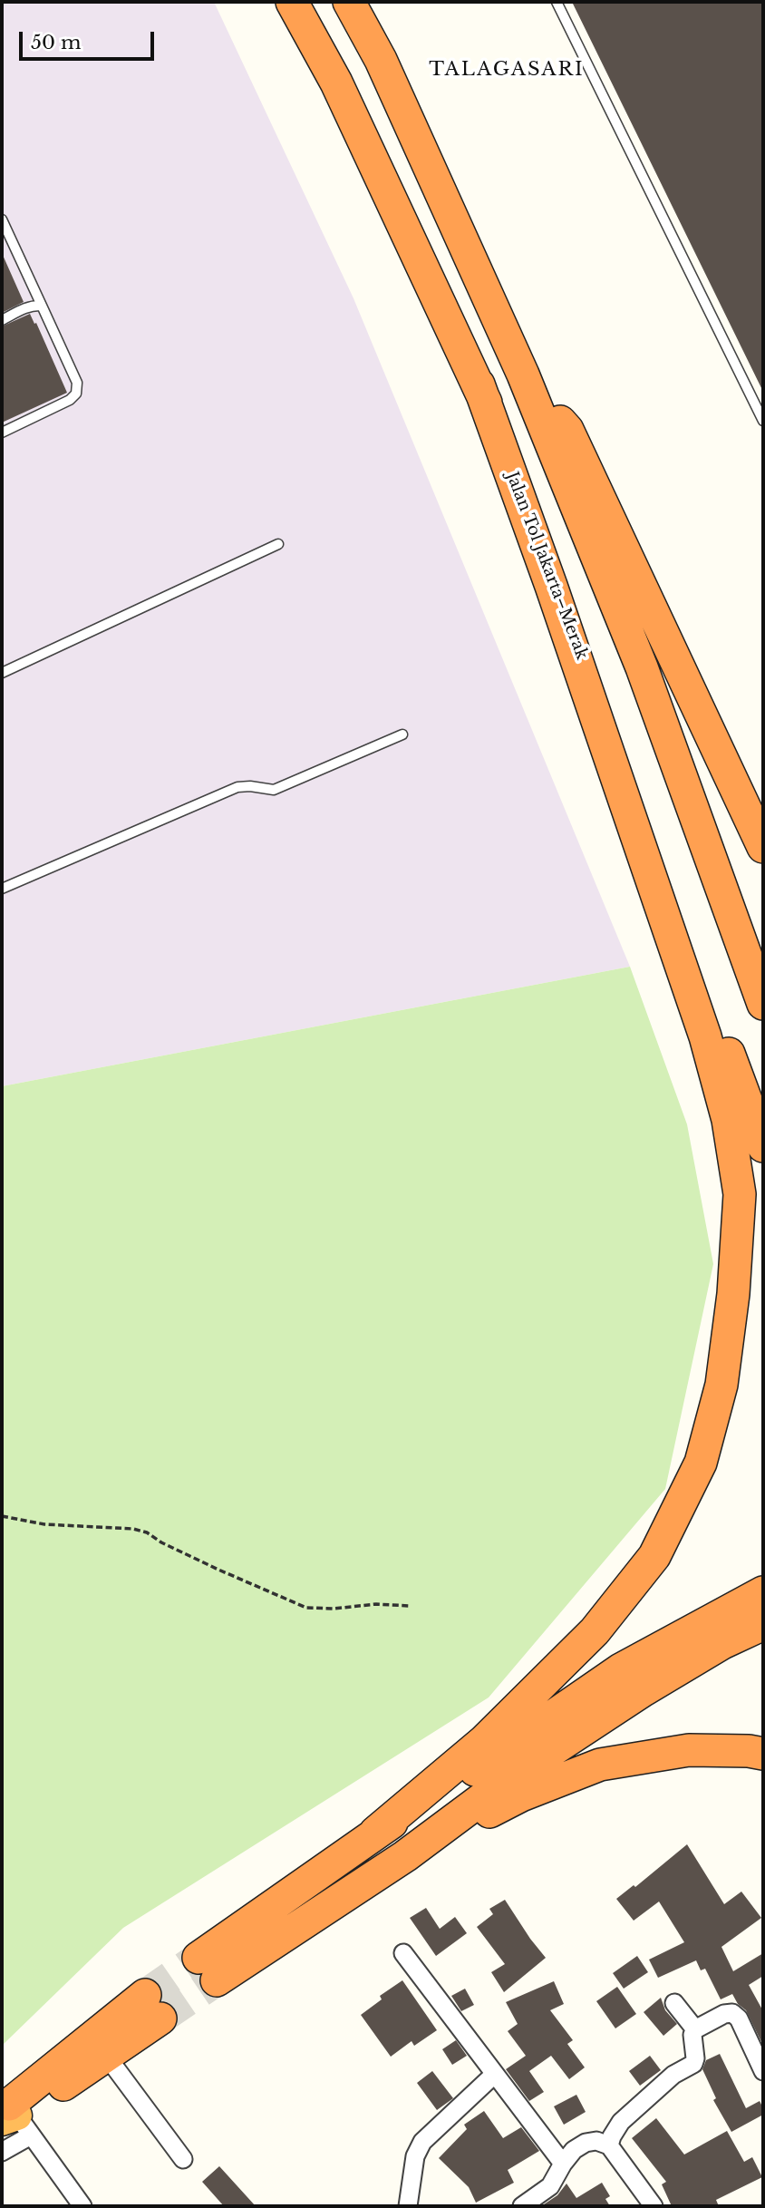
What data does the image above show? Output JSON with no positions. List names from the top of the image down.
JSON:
{
  "streets": {
    "highway": ["Jalan Tol Jakarta–Merak"]
  },
  "districts": ["TALAGASARI"],
  "scale_bar": "50 m"
}
